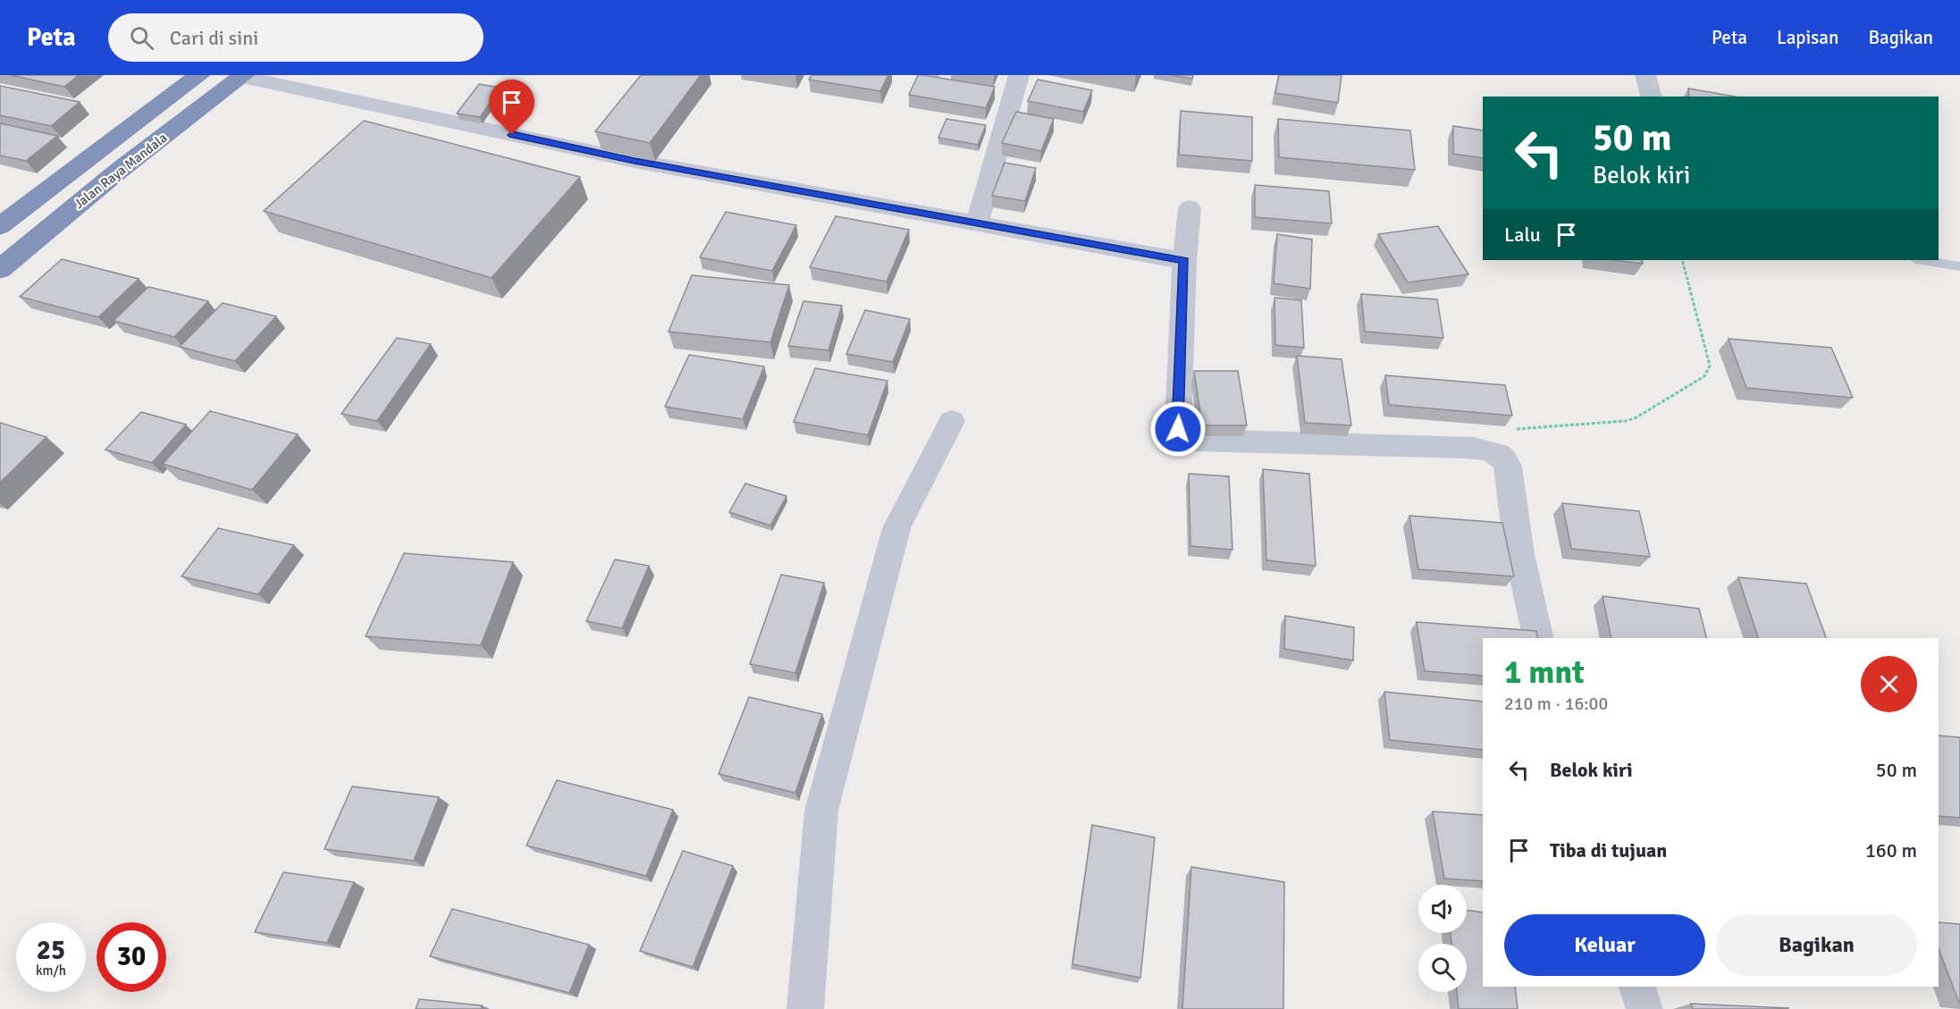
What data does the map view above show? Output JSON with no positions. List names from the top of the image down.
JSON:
{
  "streets": {
    "highway": ["Jalan Raya Mandala"]
  },
  "page": {
    "header": "Peta",
    "search": "Cari di sini",
    "nav": ["Peta", "Lapisan", "Bagikan"],
    "turn": ["50 m", "Belok kiri"],
    "then": "Lalu",
    "heading": ["1 mnt", "210 m · 16:00"],
    "list": [
      {
        "name": "Belok kiri",
        "value": "50 m"
      },
      {
        "name": "Tiba di tujuan",
        "value": "160 m"
      }
    ],
    "buttons": ["Keluar", "Bagikan"],
    "speed": "25 km/h",
    "limit": "30"
  }
}
